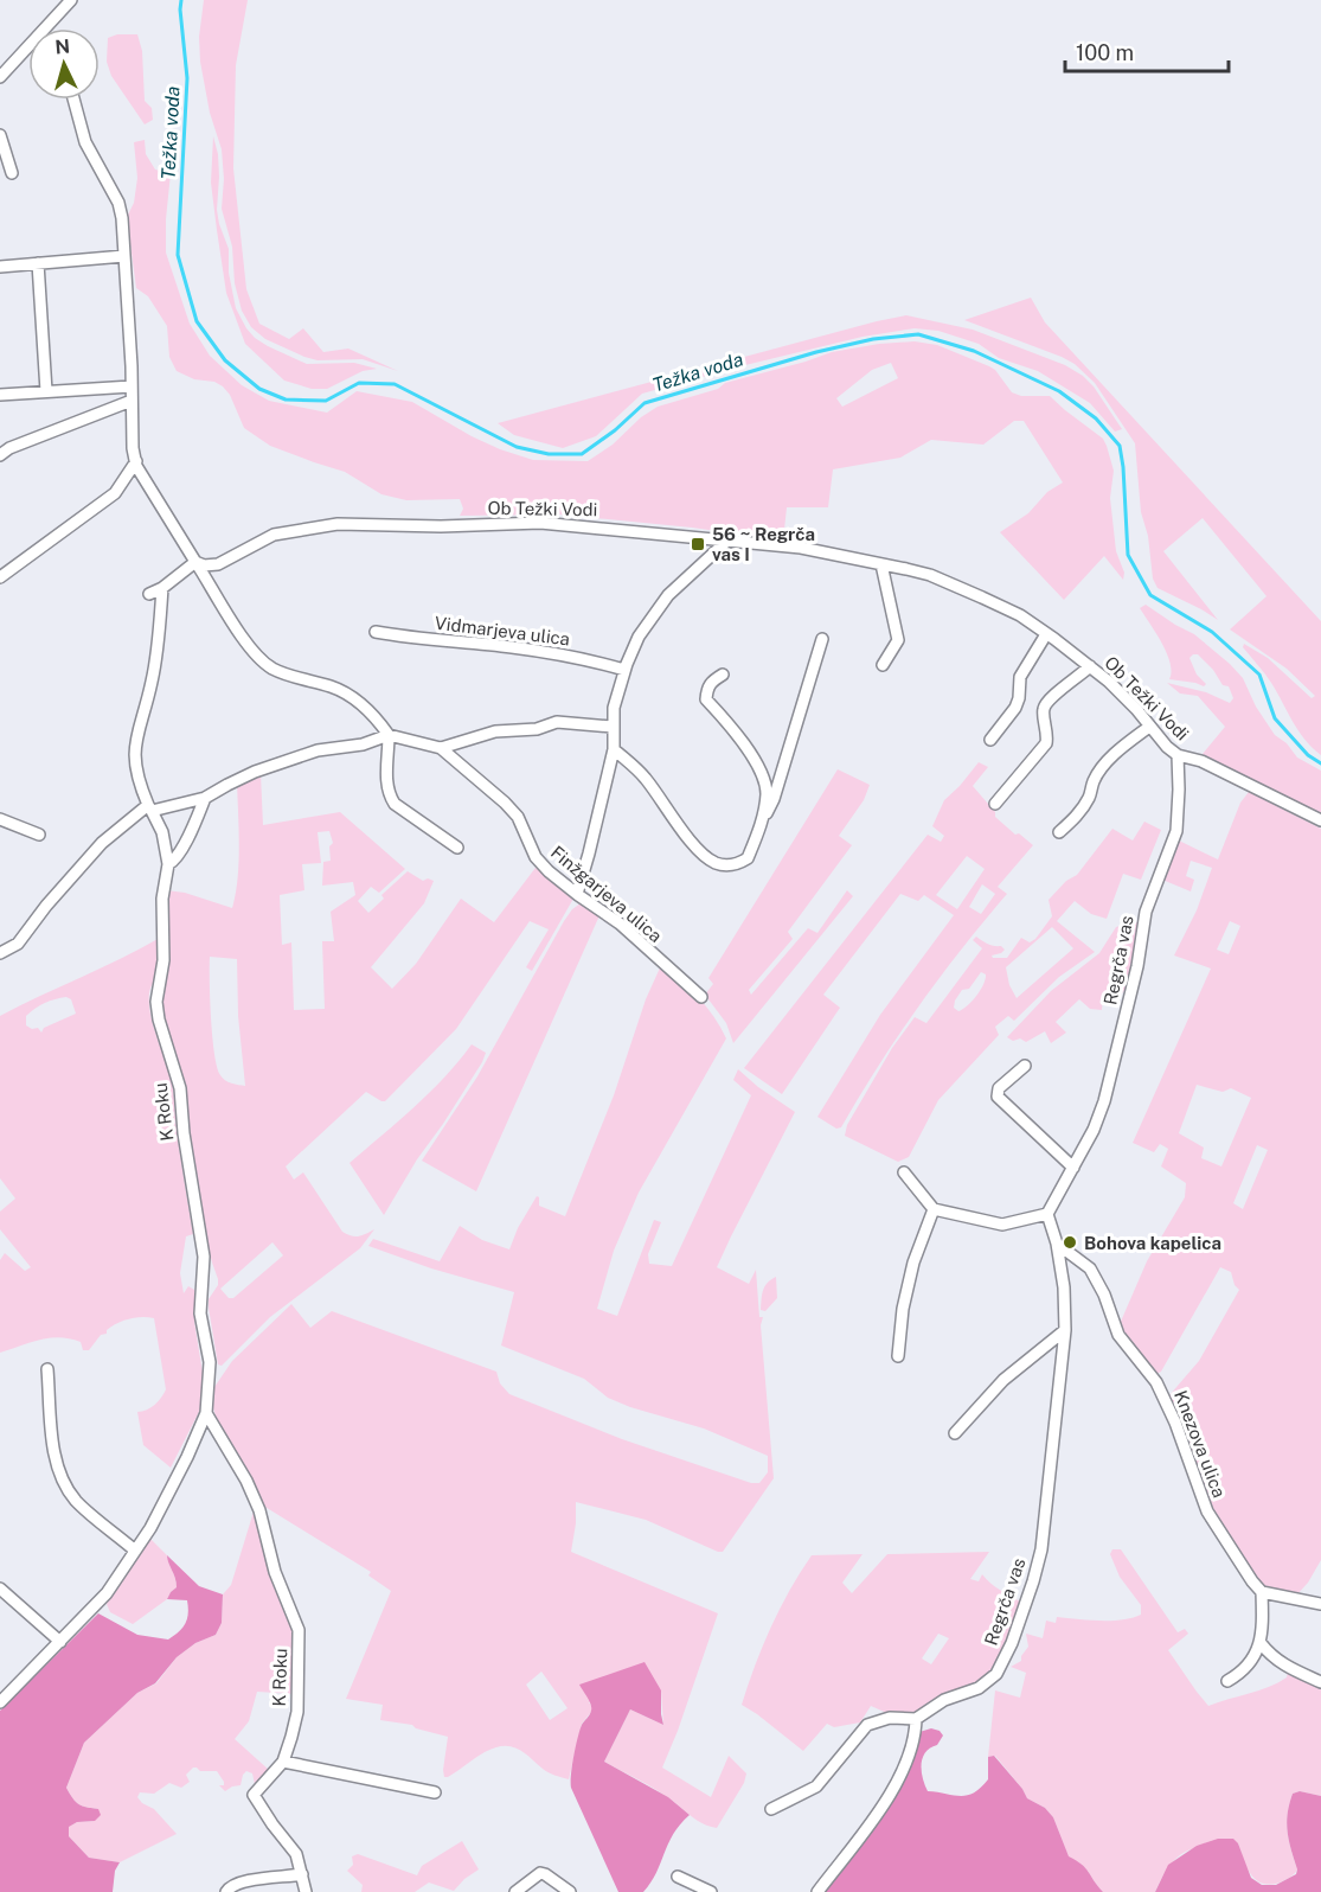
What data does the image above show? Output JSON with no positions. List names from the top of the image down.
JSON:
{
  "streets": {
    "street": [
      "Ob Težki Vodi",
      "Vidmarjeva ulica",
      "Finžgarjeva ulica",
      "Regrča vas",
      "K Roku",
      "Knezova ulica"
    ]
  },
  "crossings": [
    ["Ob Težki Vodi", "Regrča vas"],
    ["Regrča vas", "Knezova ulica"]
  ],
  "water": ["Težka voda"],
  "places": {
    "transit": ["56 ~ Regrča vas I"],
    "other": ["Bohova kapelica"]
  },
  "scale_bar": "100 m",
  "north": "top"
}
